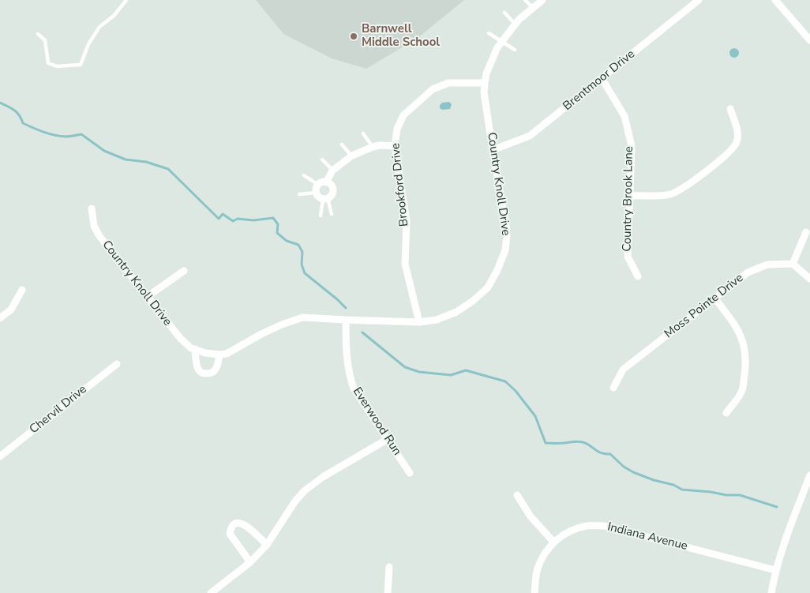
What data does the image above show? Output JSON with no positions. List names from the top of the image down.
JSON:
{
  "streets": {
    "street": [
      "Brentmoor Drive",
      "Country Knoll Drive",
      "Brookford Drive",
      "Country Brook Lane",
      "Moss Pointe Drive",
      "Chervil Drive",
      "Everwood Run",
      "Indiana Avenue"
    ]
  },
  "crossings": [
    ["Brentmoor Drive", "Country Knoll Drive"],
    ["Brentmoor Drive", "Country Brook Lane"],
    ["Country Knoll Drive", "Brookford Drive"],
    ["Country Knoll Drive", "Everwood Run"]
  ],
  "places": ["Barnwell Middle School"]
}
